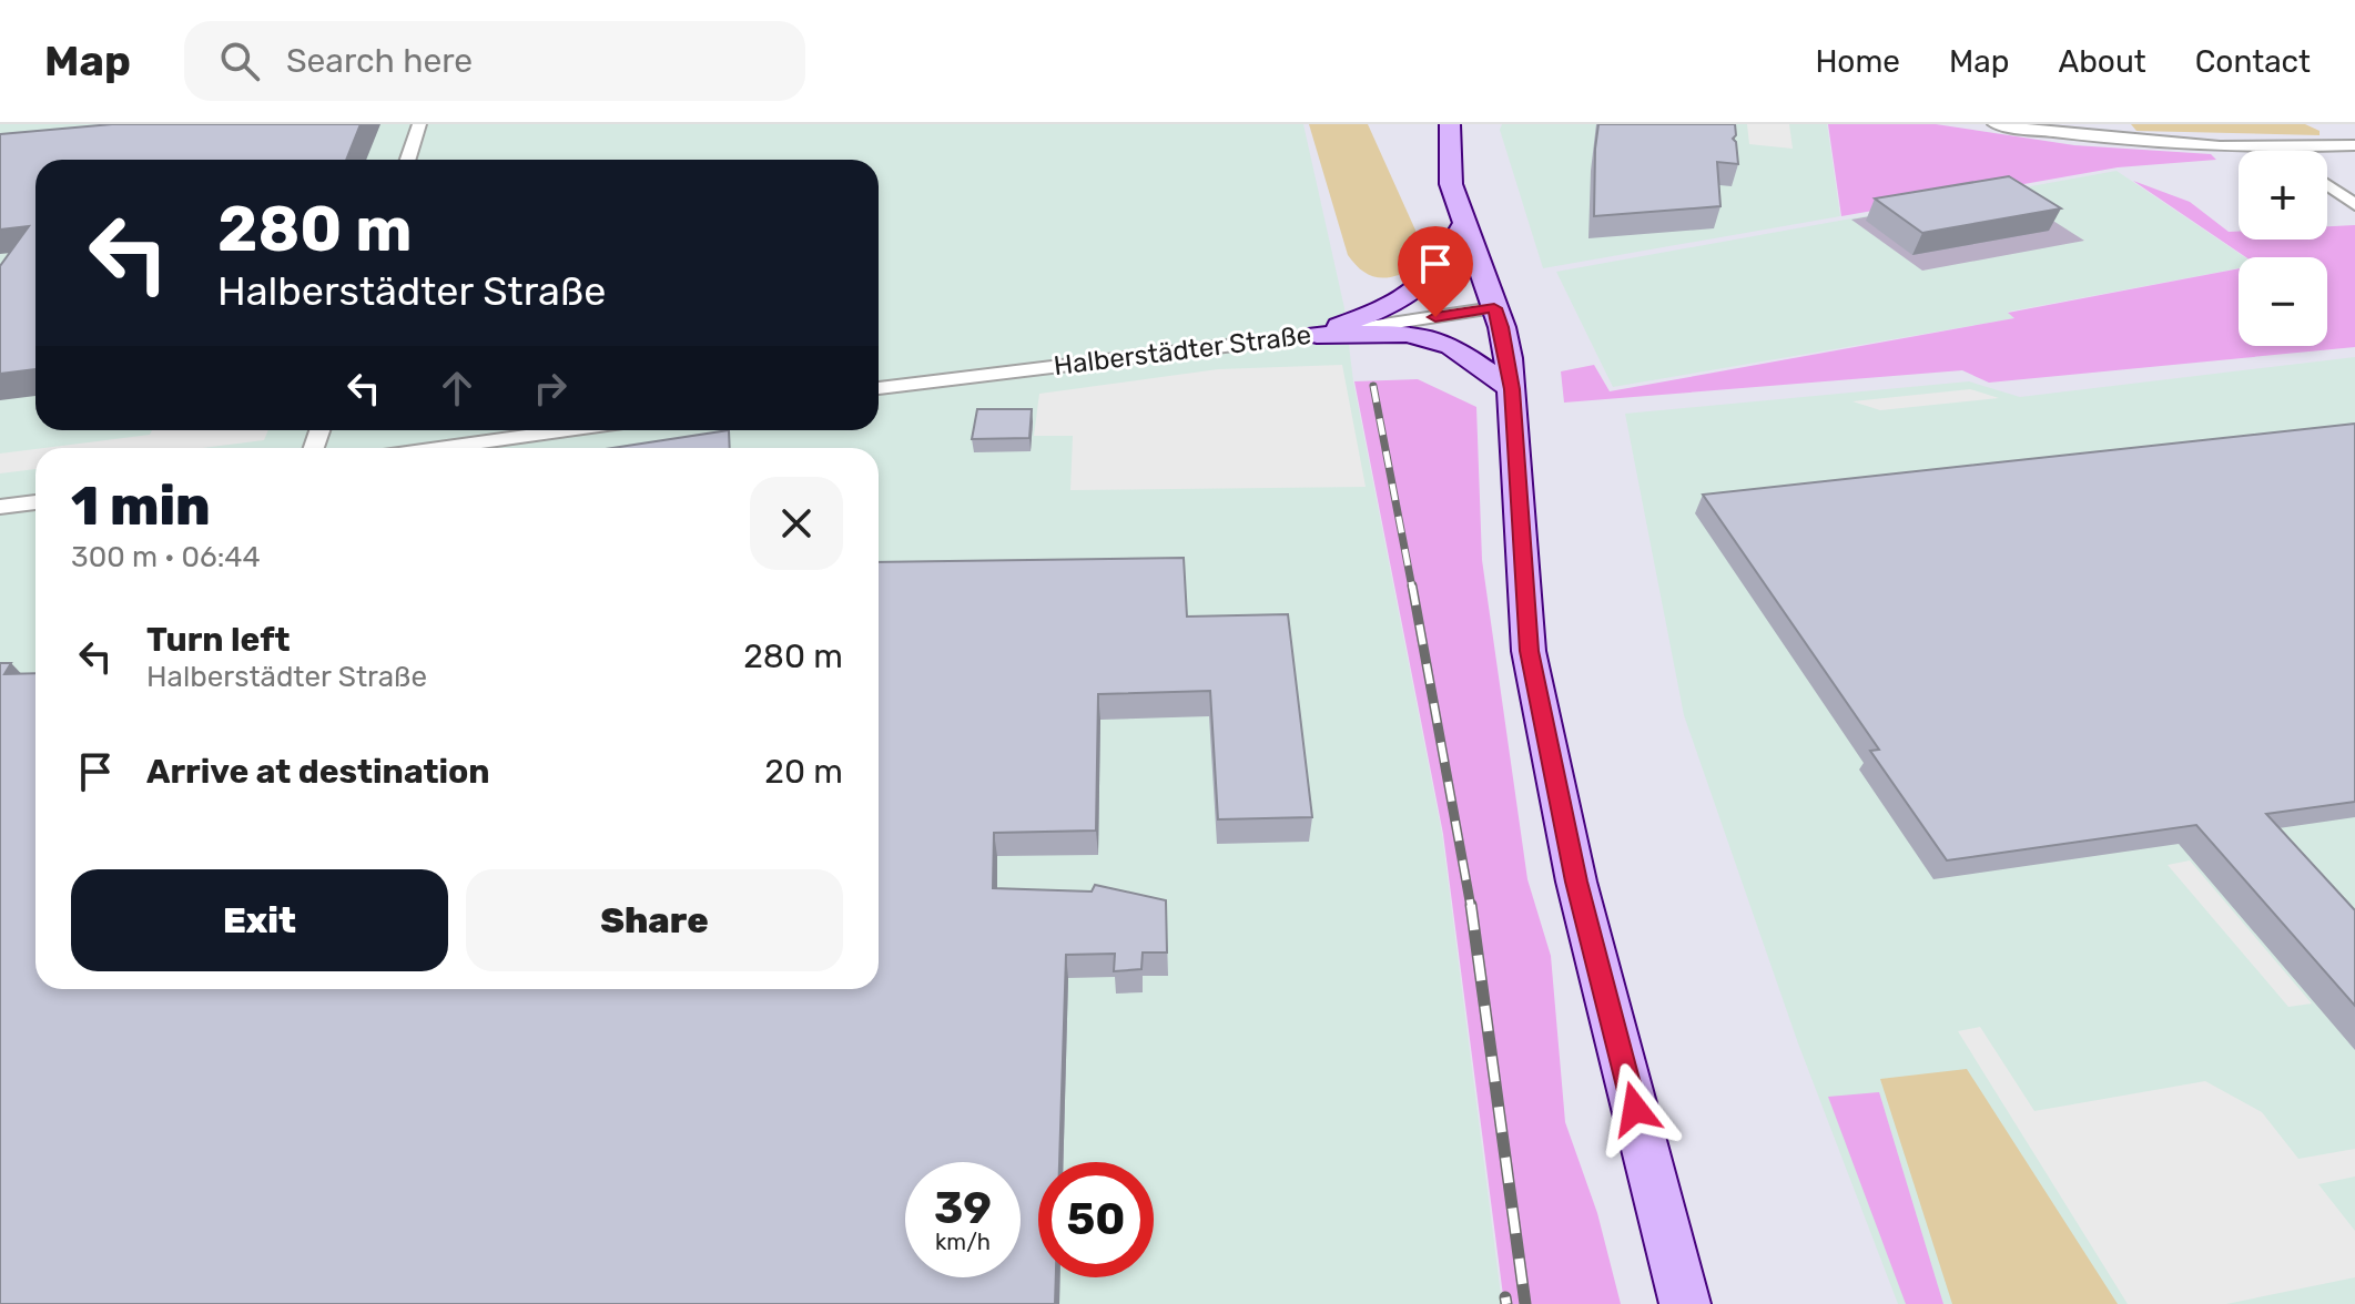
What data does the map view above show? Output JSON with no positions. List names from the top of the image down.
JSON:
{
  "streets": {
    "street": ["Halberstädter Straße"]
  },
  "page": {
    "header": "Map",
    "search": "Search here",
    "nav": [
      "Home",
      "Map",
      "About",
      "Contact"
    ],
    "map_buttons": ["+", "−"],
    "turn": ["280 m", "Halberstädter Straße"],
    "heading": ["1 min", "300 m · 06:44"],
    "list": [
      {
        "name": "Turn left",
        "note": "Halberstädter Straße",
        "value": "280 m"
      },
      {
        "name": "Arrive at destination",
        "value": "20 m"
      }
    ],
    "buttons": ["Exit", "Share"],
    "speed": "39 km/h",
    "limit": "50"
  }
}
